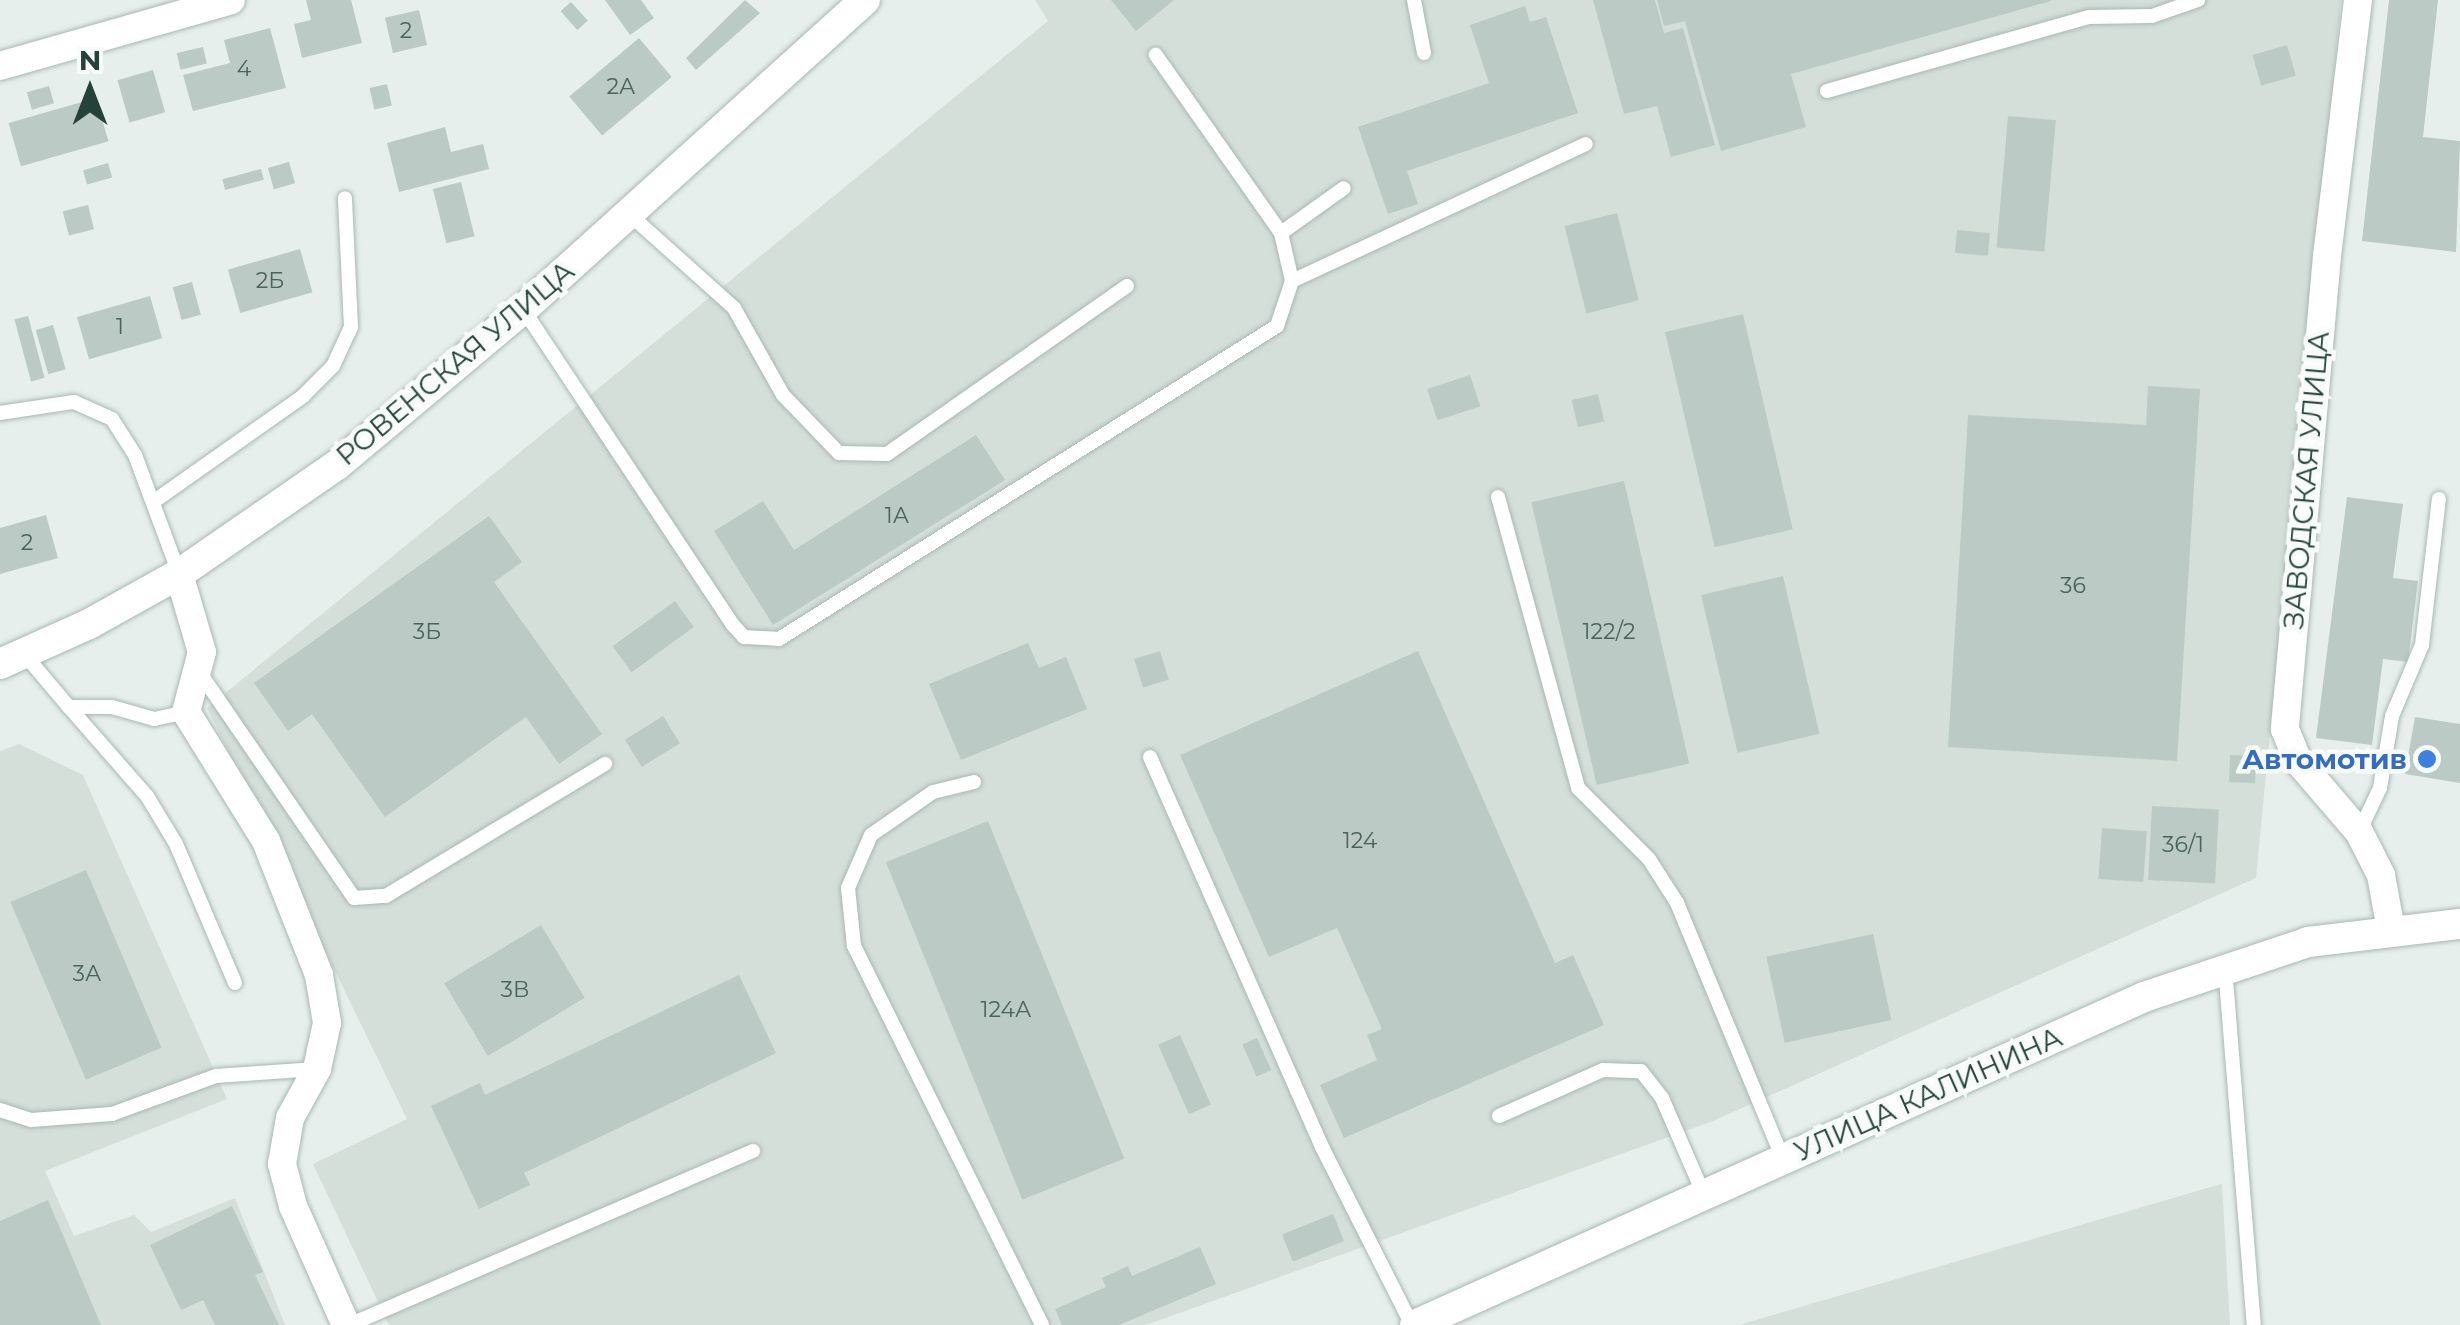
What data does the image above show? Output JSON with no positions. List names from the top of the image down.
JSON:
{
  "streets": {
    "main road": ["РОВЕНСКАЯ УЛИЦА", "УЛИЦА КАЛИНИНА"],
    "street": ["ЗАВОДСКАЯ УЛИЦА"]
  },
  "crossings": [
    ["ЗАВОДСКАЯ УЛИЦА", "УЛИЦА КАЛИНИНА"]
  ],
  "places": ["Автомотив"],
  "house_numbers": [
    "2",
    "4",
    "2А",
    "2Б",
    "1",
    "1А",
    "2",
    "36",
    "3Б",
    "122/2",
    "124",
    "36/1",
    "3А",
    "3В",
    "124А"
  ],
  "north": "top"
}
